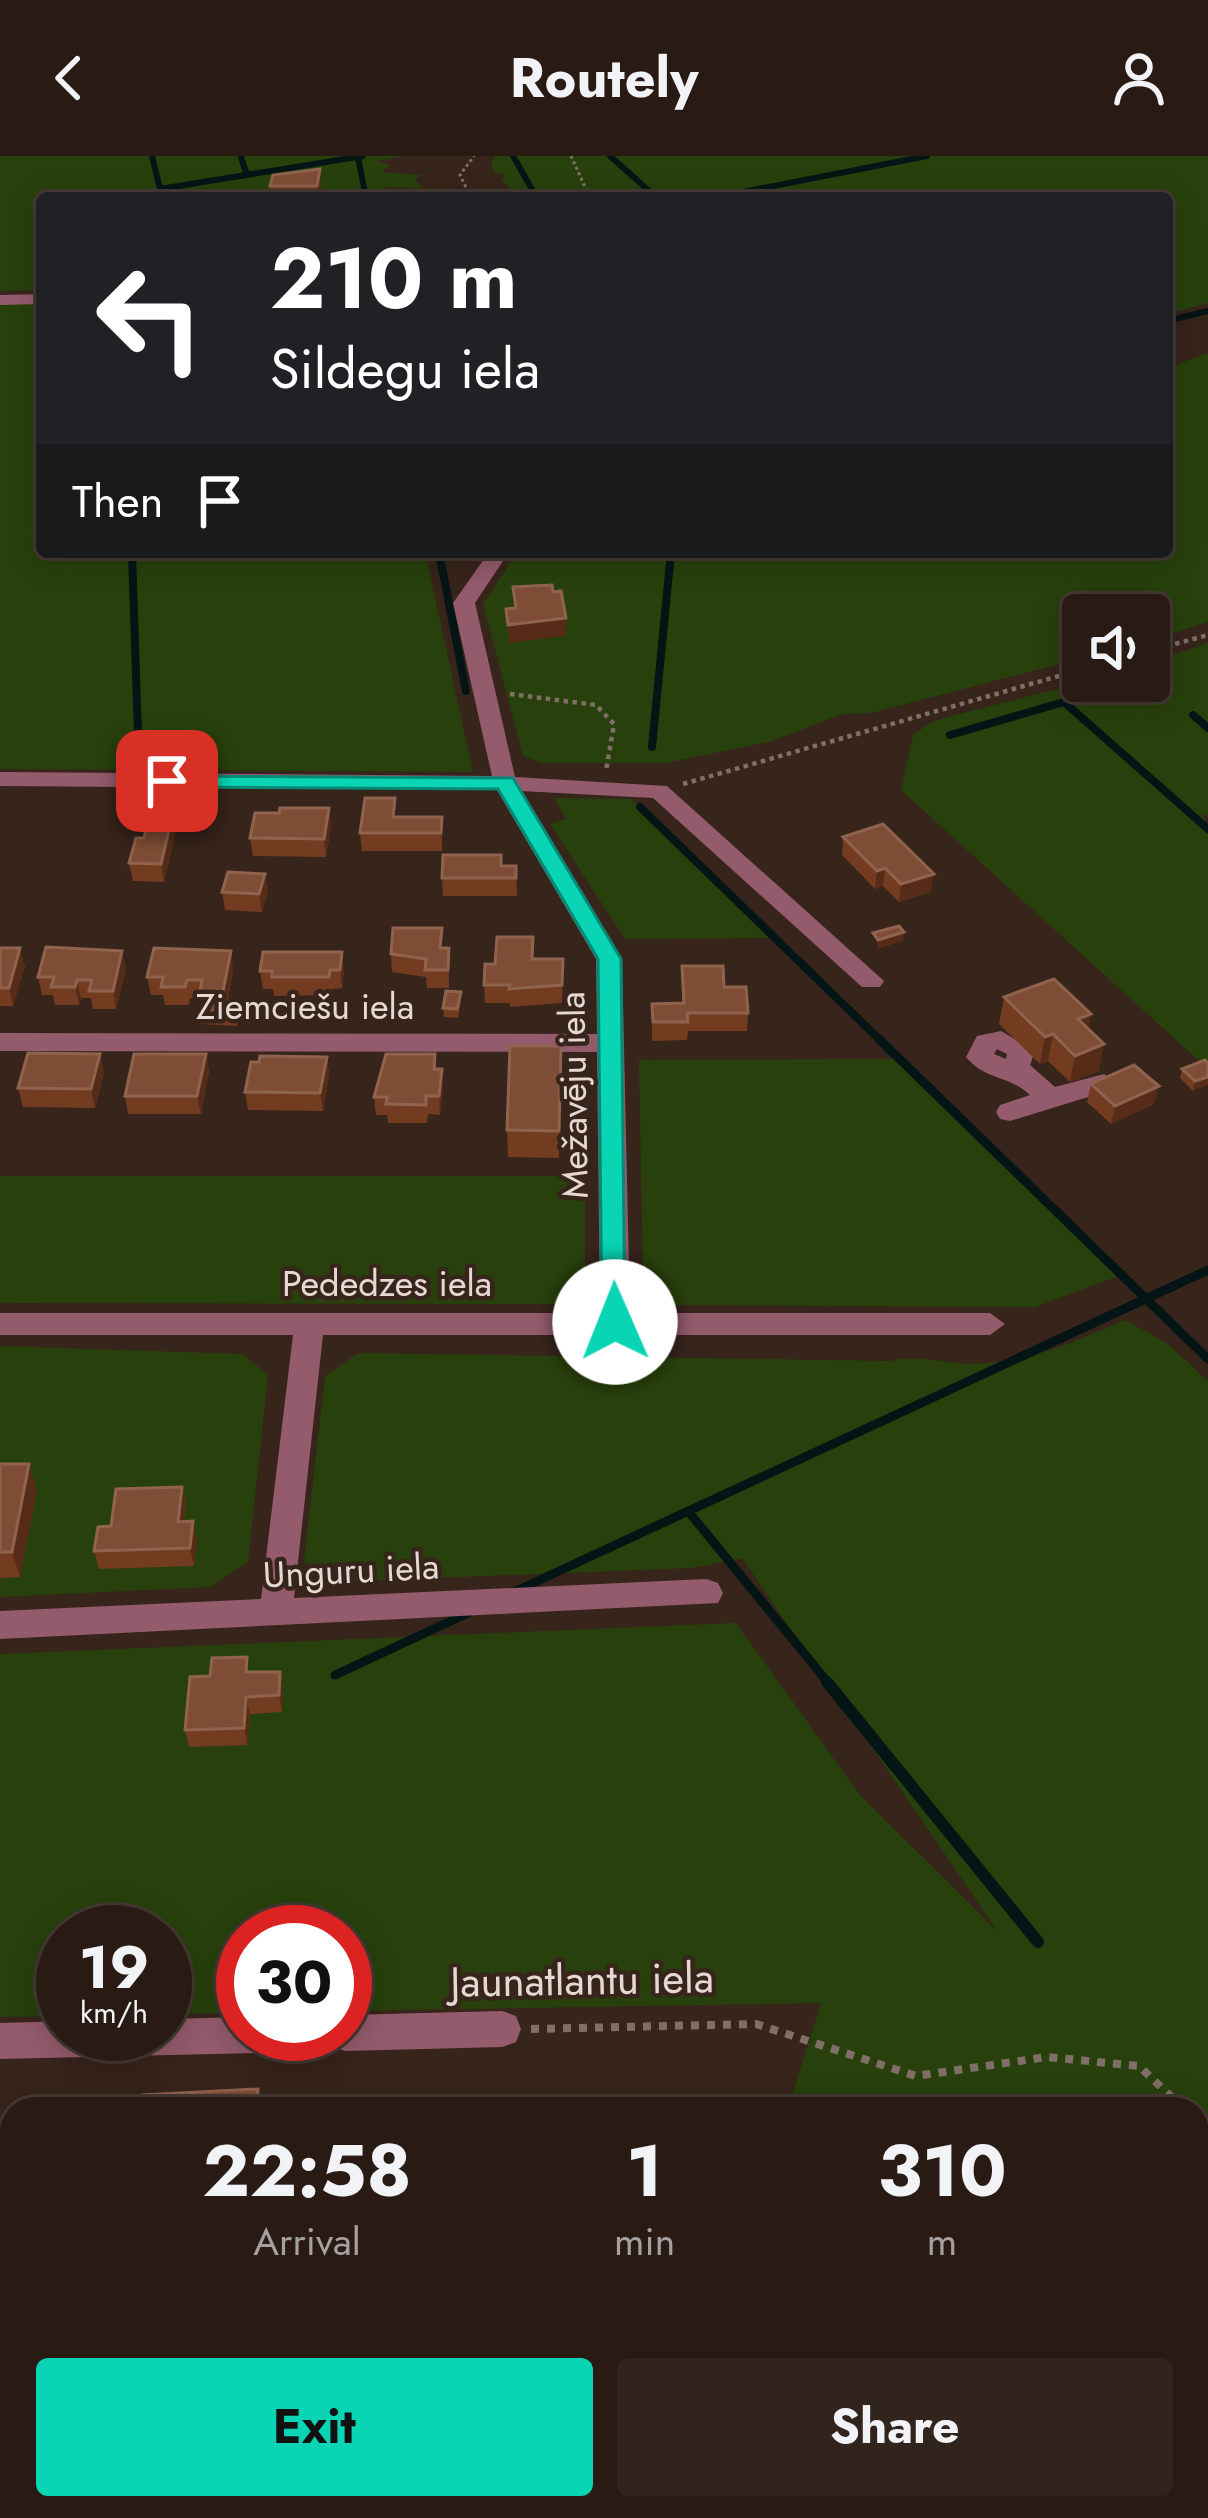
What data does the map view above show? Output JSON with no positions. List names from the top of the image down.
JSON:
{
  "streets": {
    "street": [
      "Ziemciešu iela",
      "Mežavēju iela",
      "Pededzes iela",
      "Unguru iela",
      "Jaunatlantu iela"
    ]
  },
  "crossings": [
    ["Ziemciešu iela", "Mežavēju iela"],
    ["Mežavēju iela", "Pededzes iela"]
  ],
  "page": {
    "header": "Routely",
    "turn": ["210 m", "Sildegu iela"],
    "then": "Then",
    "speed": "19 km/h",
    "limit": "30",
    "eta": [
      "22:58",
      "Arrival",
      "1",
      "min",
      "310",
      "m"
    ],
    "buttons": ["Exit", "Share"]
  }
}
